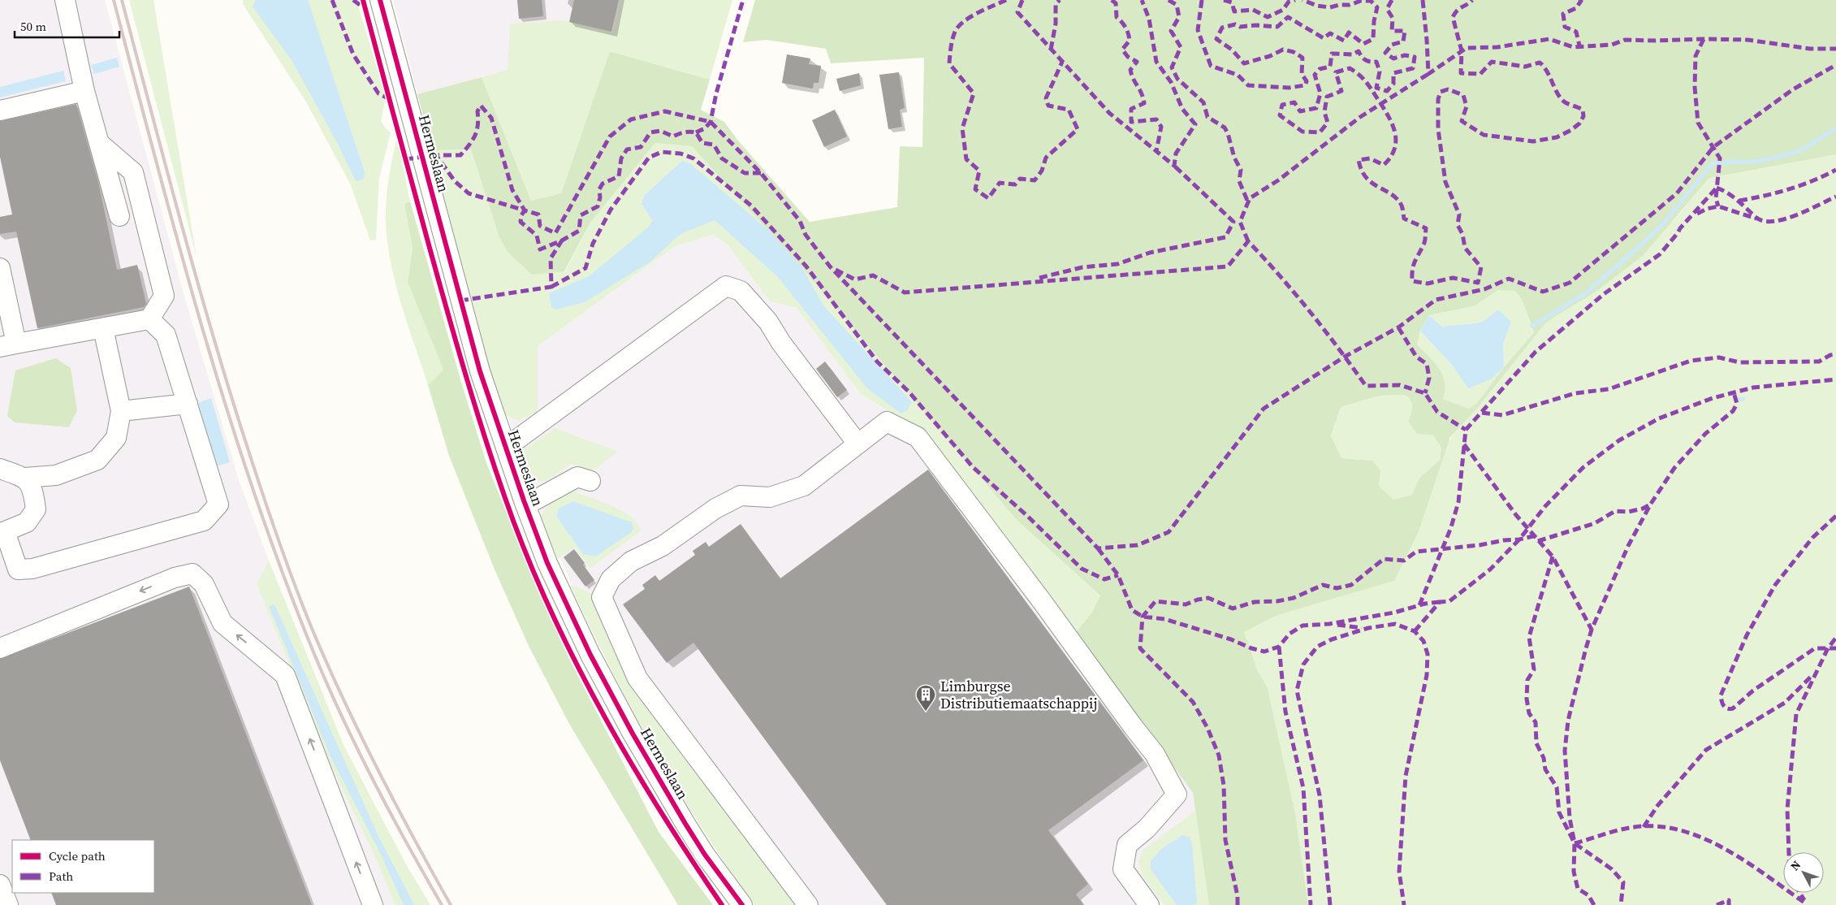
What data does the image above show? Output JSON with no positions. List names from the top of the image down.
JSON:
{
  "streets": {
    "street": ["Hermeslaan"]
  },
  "places": {
    "building": ["Limburgse Distributiemaatschappij"]
  },
  "legend": ["Cycle path", "Path"],
  "scale_bar": "50 m",
  "north": "top left"
}
